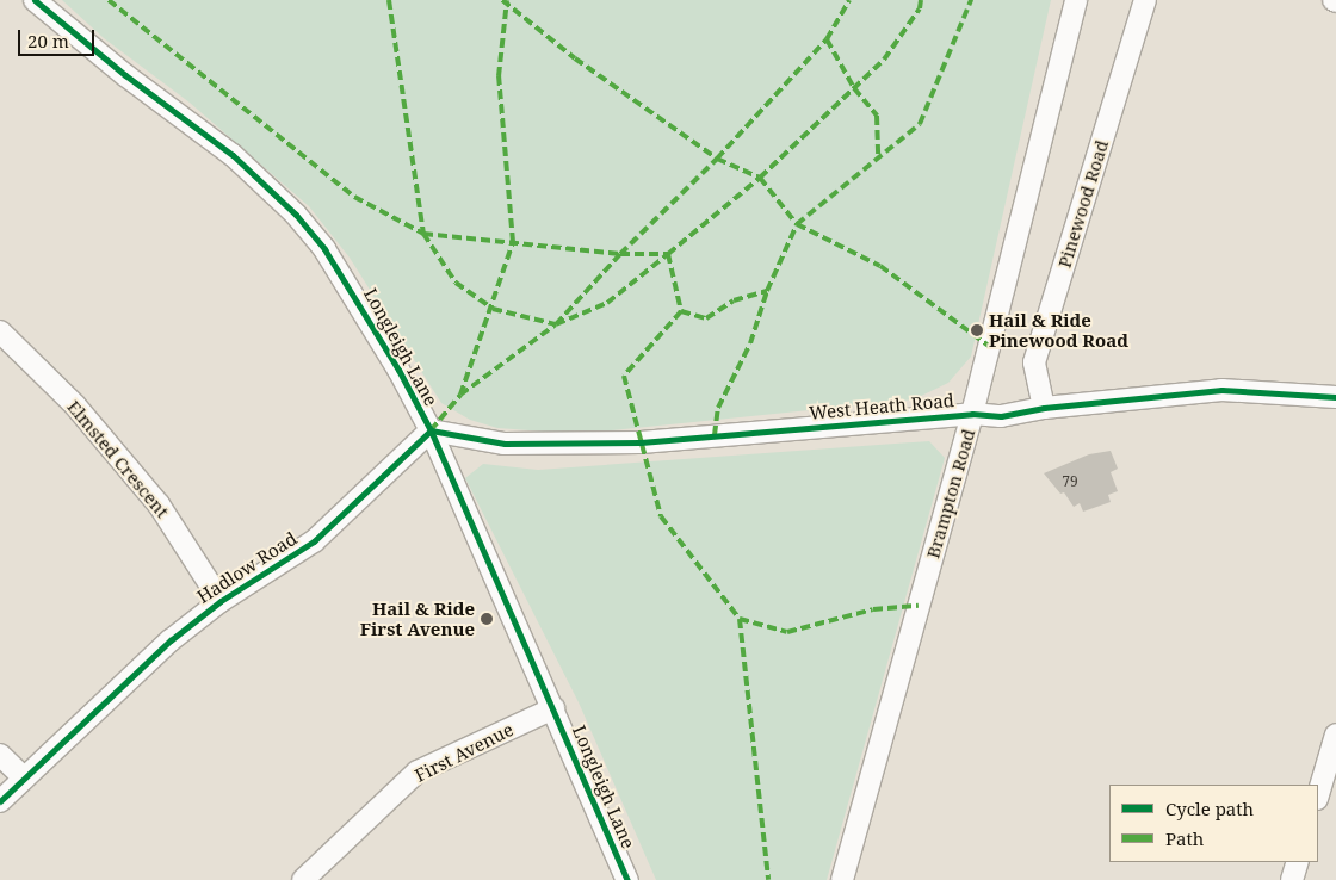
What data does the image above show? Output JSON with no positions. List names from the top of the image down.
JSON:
{
  "streets": {
    "street": [
      "Pinewood Road",
      "Longleigh Lane",
      "West Heath Road",
      "Elmsted Crescent",
      "Brampton Road",
      "Hadlow Road",
      "First Avenue"
    ]
  },
  "crossings": [
    ["Pinewood Road", "West Heath Road"],
    ["Longleigh Lane", "West Heath Road"],
    ["Longleigh Lane", "Hadlow Road"],
    ["Longleigh Lane", "First Avenue"],
    ["West Heath Road", "Brampton Road"],
    ["West Heath Road", "Hadlow Road"],
    ["Elmsted Crescent", "Hadlow Road"]
  ],
  "places": ["Hail & Ride Pinewood Road", "Hail & Ride First Avenue"],
  "house_numbers": ["79"],
  "legend": ["Cycle path", "Path"],
  "scale_bar": "20 m"
}
